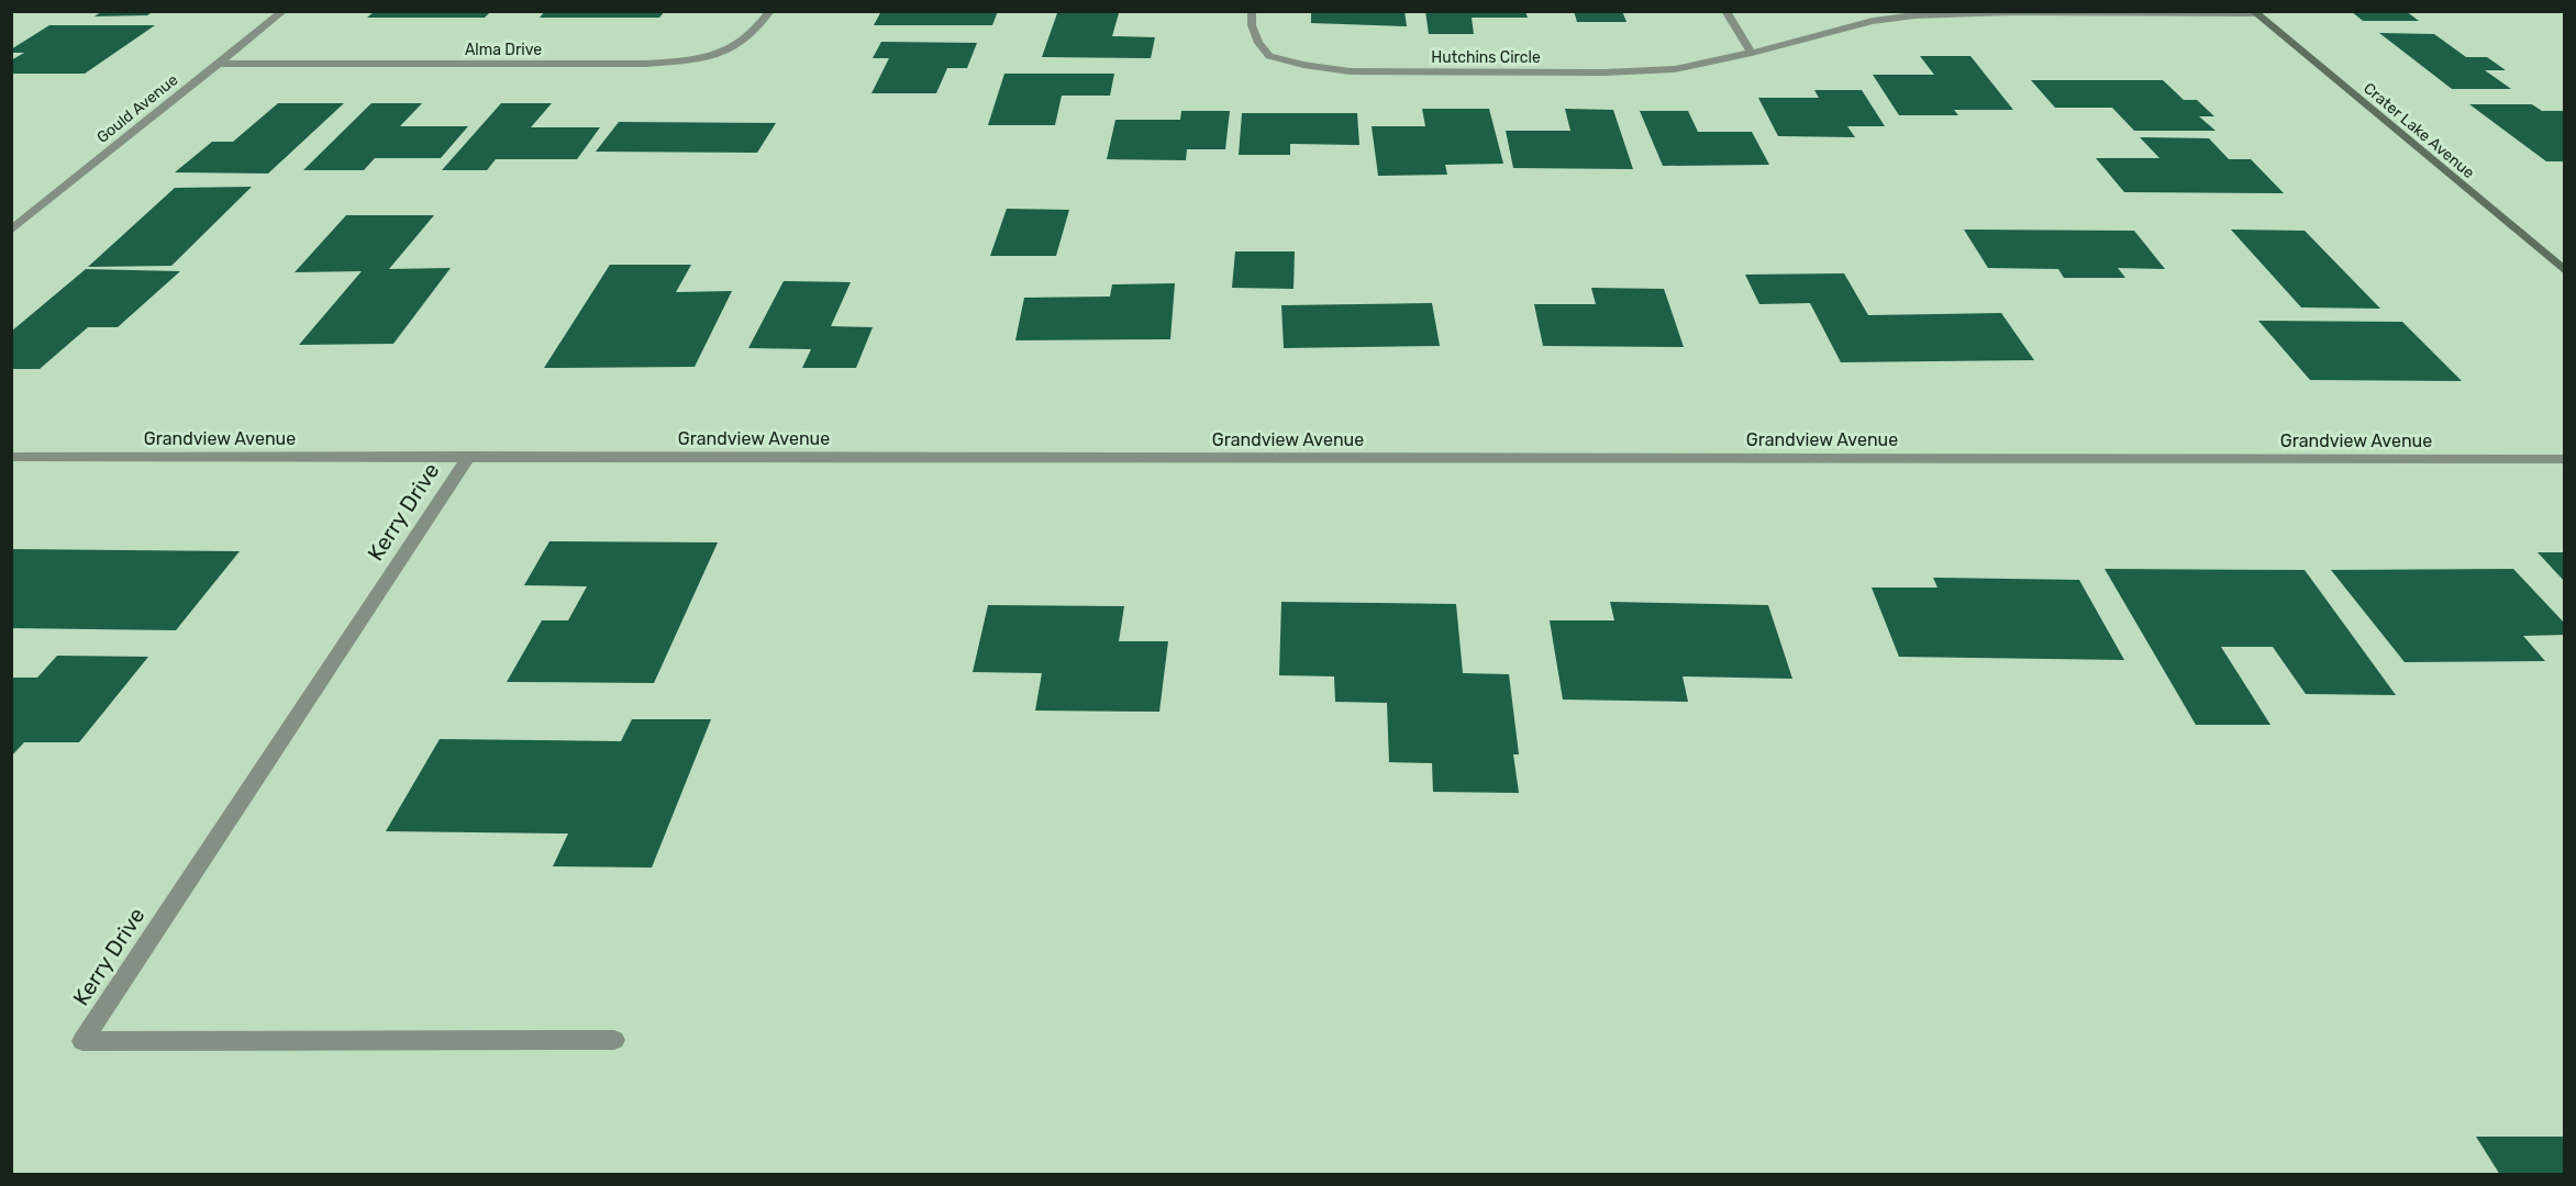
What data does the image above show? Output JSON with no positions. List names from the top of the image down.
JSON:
{
  "streets": {
    "main road": ["Crater Lake Avenue"],
    "street": [
      "Alma Drive",
      "Hutchins Circle",
      "Gould Avenue",
      "Grandview Avenue",
      "Kerry Drive"
    ]
  },
  "crossings": [
    ["Alma Drive", "Gould Avenue"],
    ["Hutchins Circle", "Crater Lake Avenue"],
    ["Grandview Avenue", "Kerry Drive"]
  ]
}
